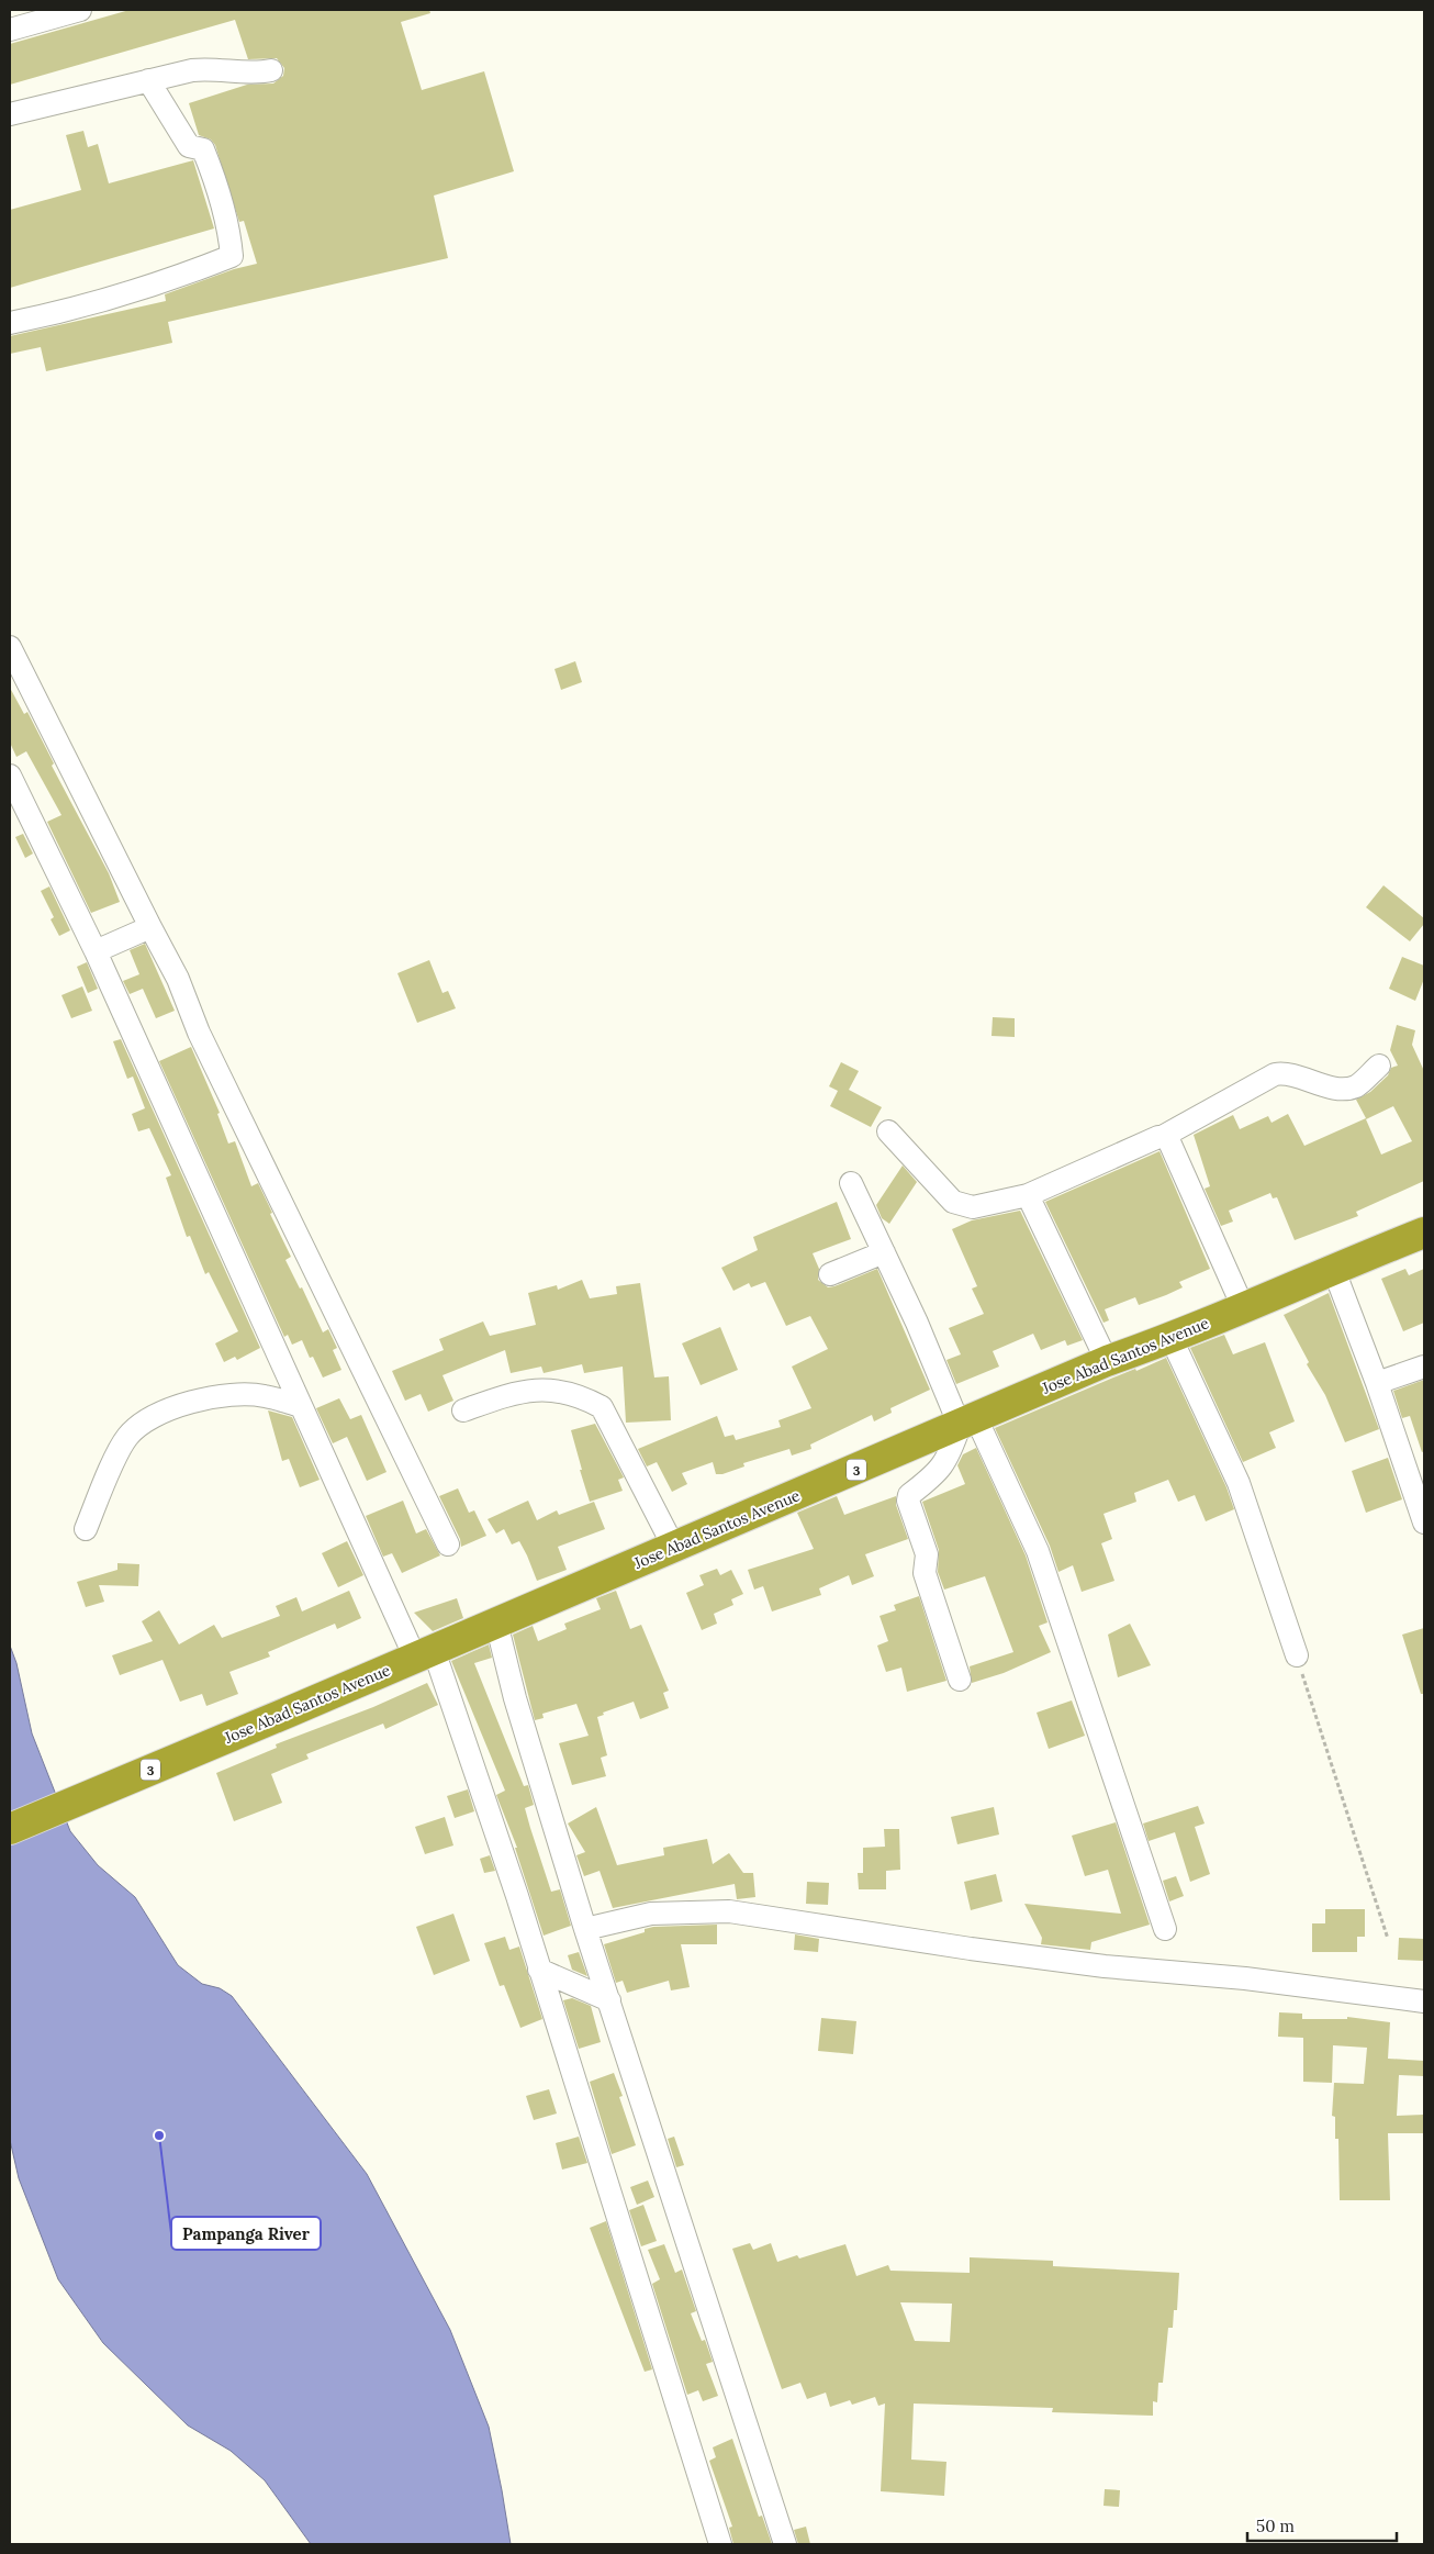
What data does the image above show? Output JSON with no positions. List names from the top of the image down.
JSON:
{
  "streets": {
    "highway": ["Jose Abad Santos Avenue", "3"]
  },
  "places": ["Pampanga River"],
  "scale_bar": "50 m"
}
